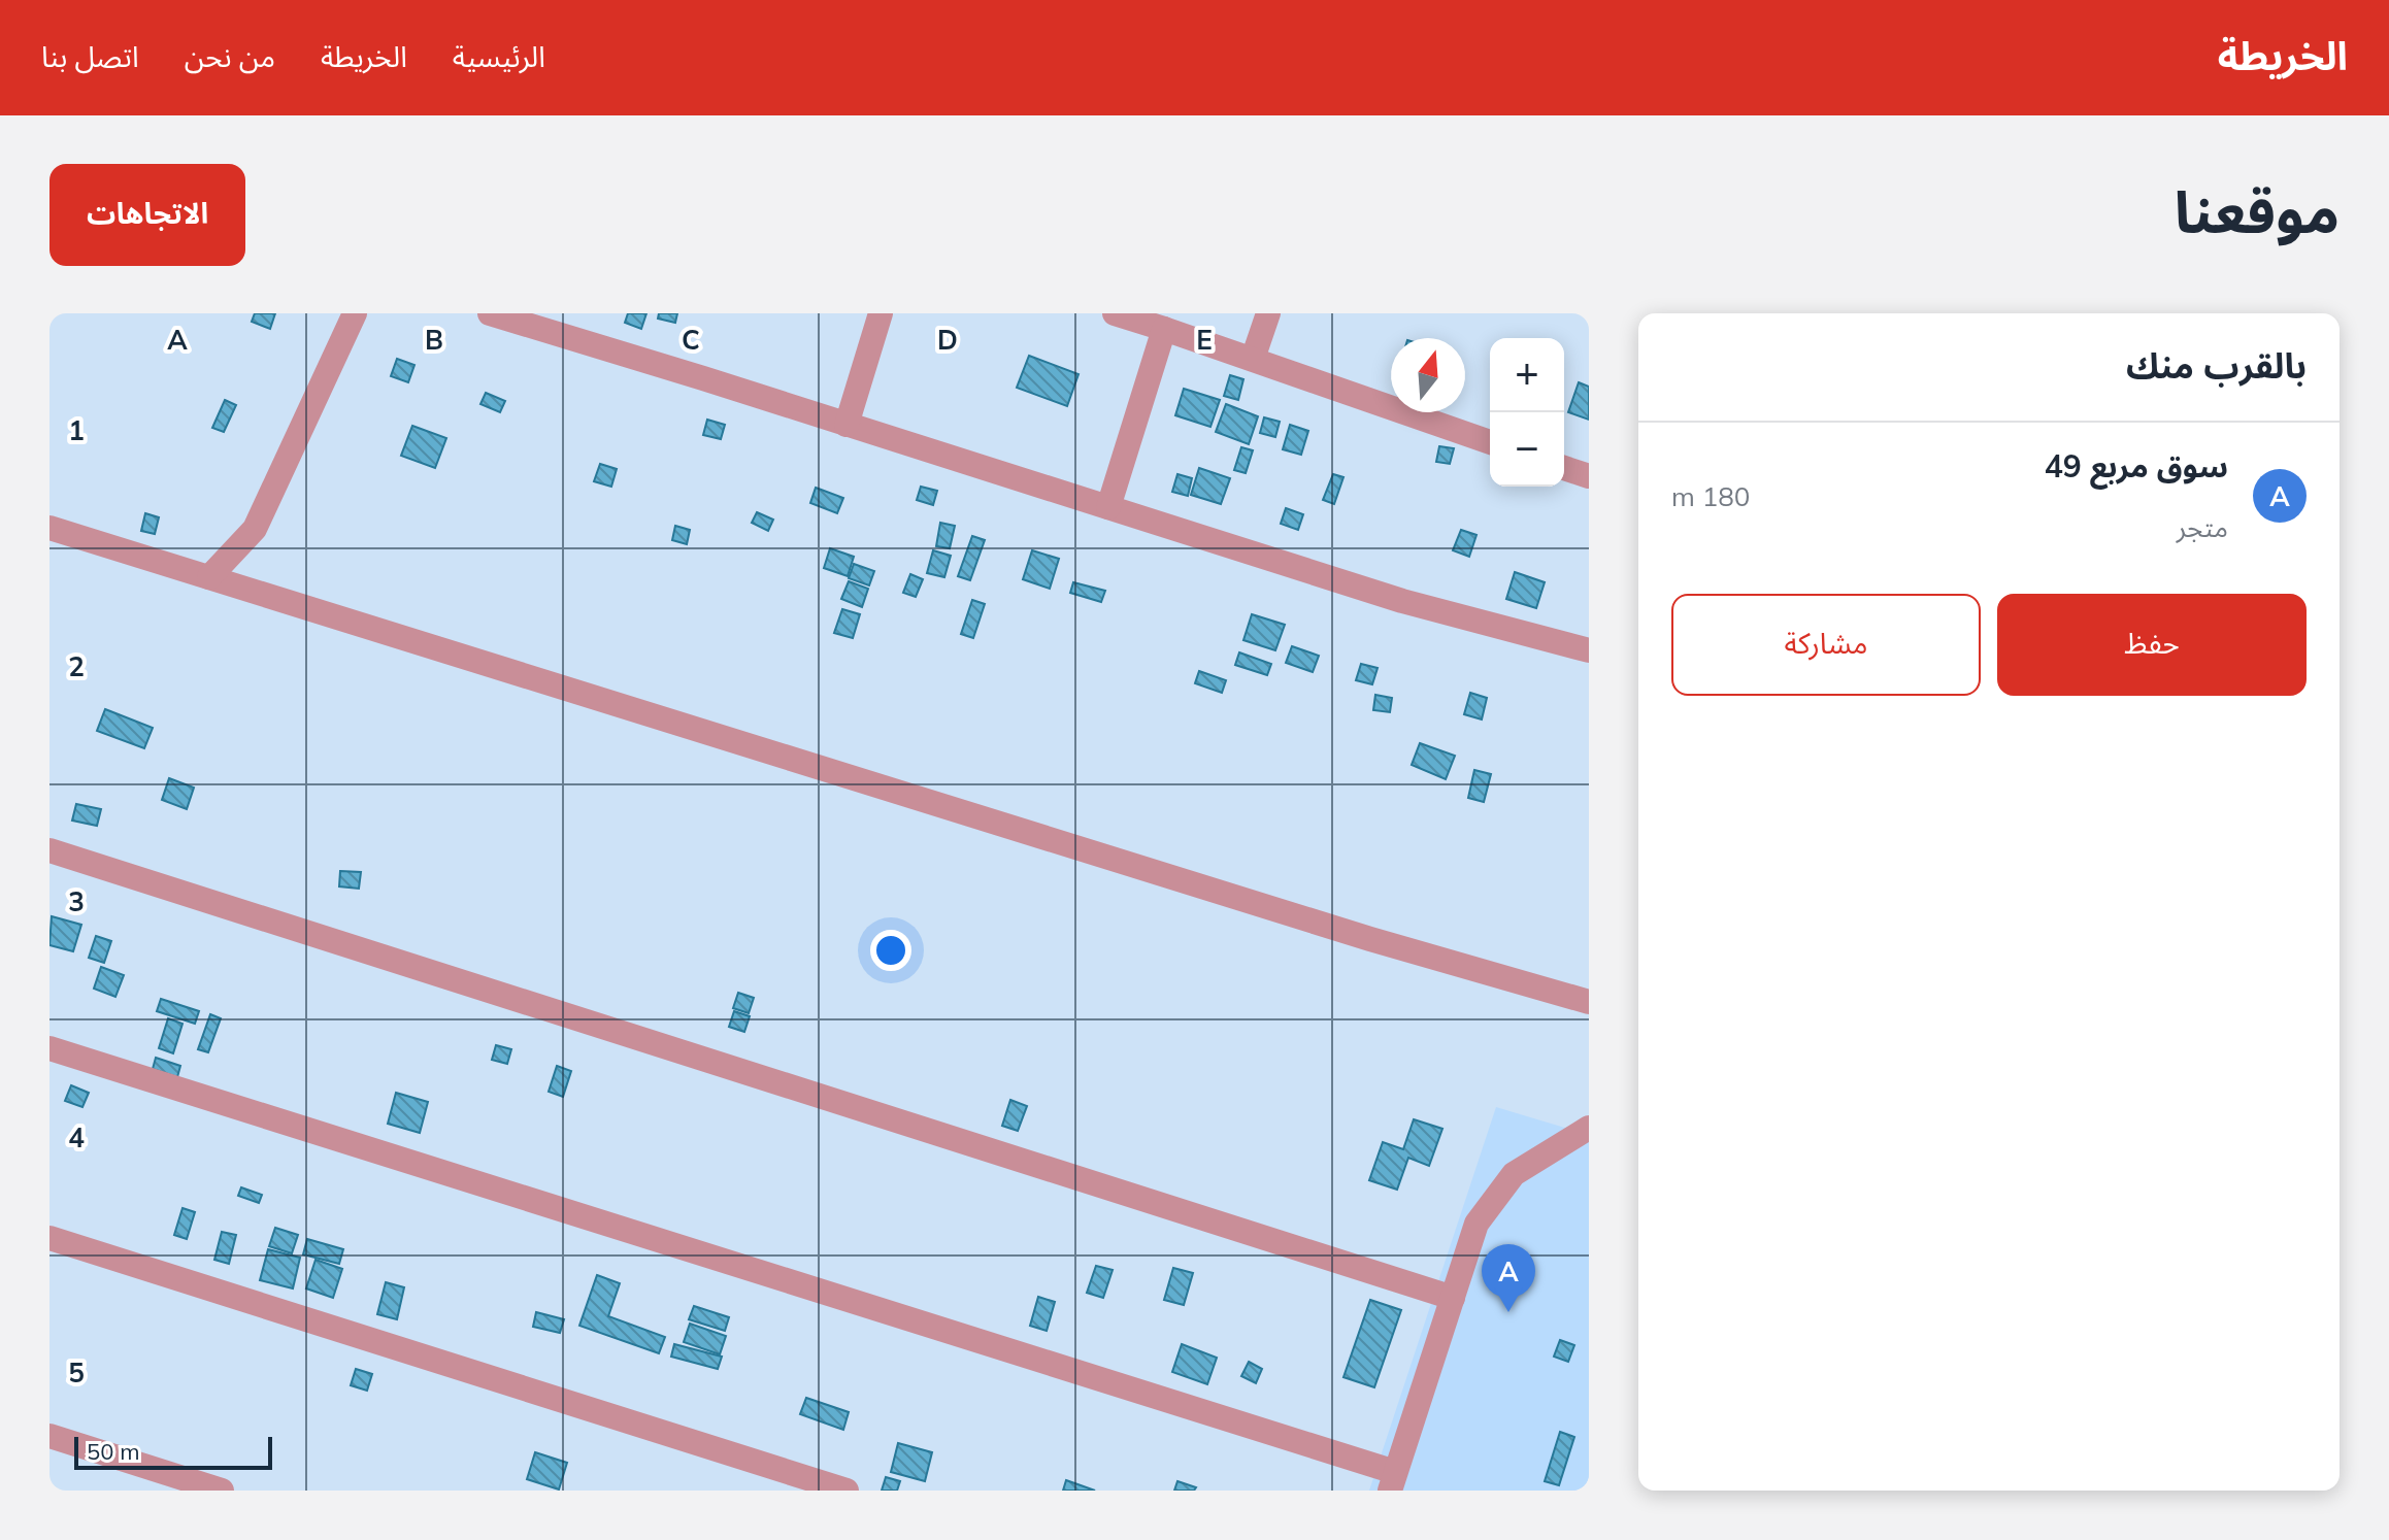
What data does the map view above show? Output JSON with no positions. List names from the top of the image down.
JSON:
{
  "scale_bar": "50 m",
  "north": "top",
  "page": {
    "header": "الخريطة",
    "nav": [
      "الرئيسية",
      "الخريطة",
      "من نحن",
      "اتصل بنا"
    ],
    "title": "موقعنا",
    "buttons": [
      "الاتجاهات",
      ["حفظ", "مشاركة"]
    ],
    "heading": "بالقرب منك",
    "map_buttons": ["+", "−"],
    "list": [
      {
        "mark": "A",
        "name": "سوق مربع 49",
        "note": "متجر",
        "value": "180 m"
      }
    ],
    "pins": "A",
    "scale": "50 m"
  },
  "grid": {
    "columns": [
      "A",
      "B",
      "C",
      "D",
      "E"
    ],
    "rows": [
      "1",
      "2",
      "3",
      "4",
      "5"
    ]
  }
}
